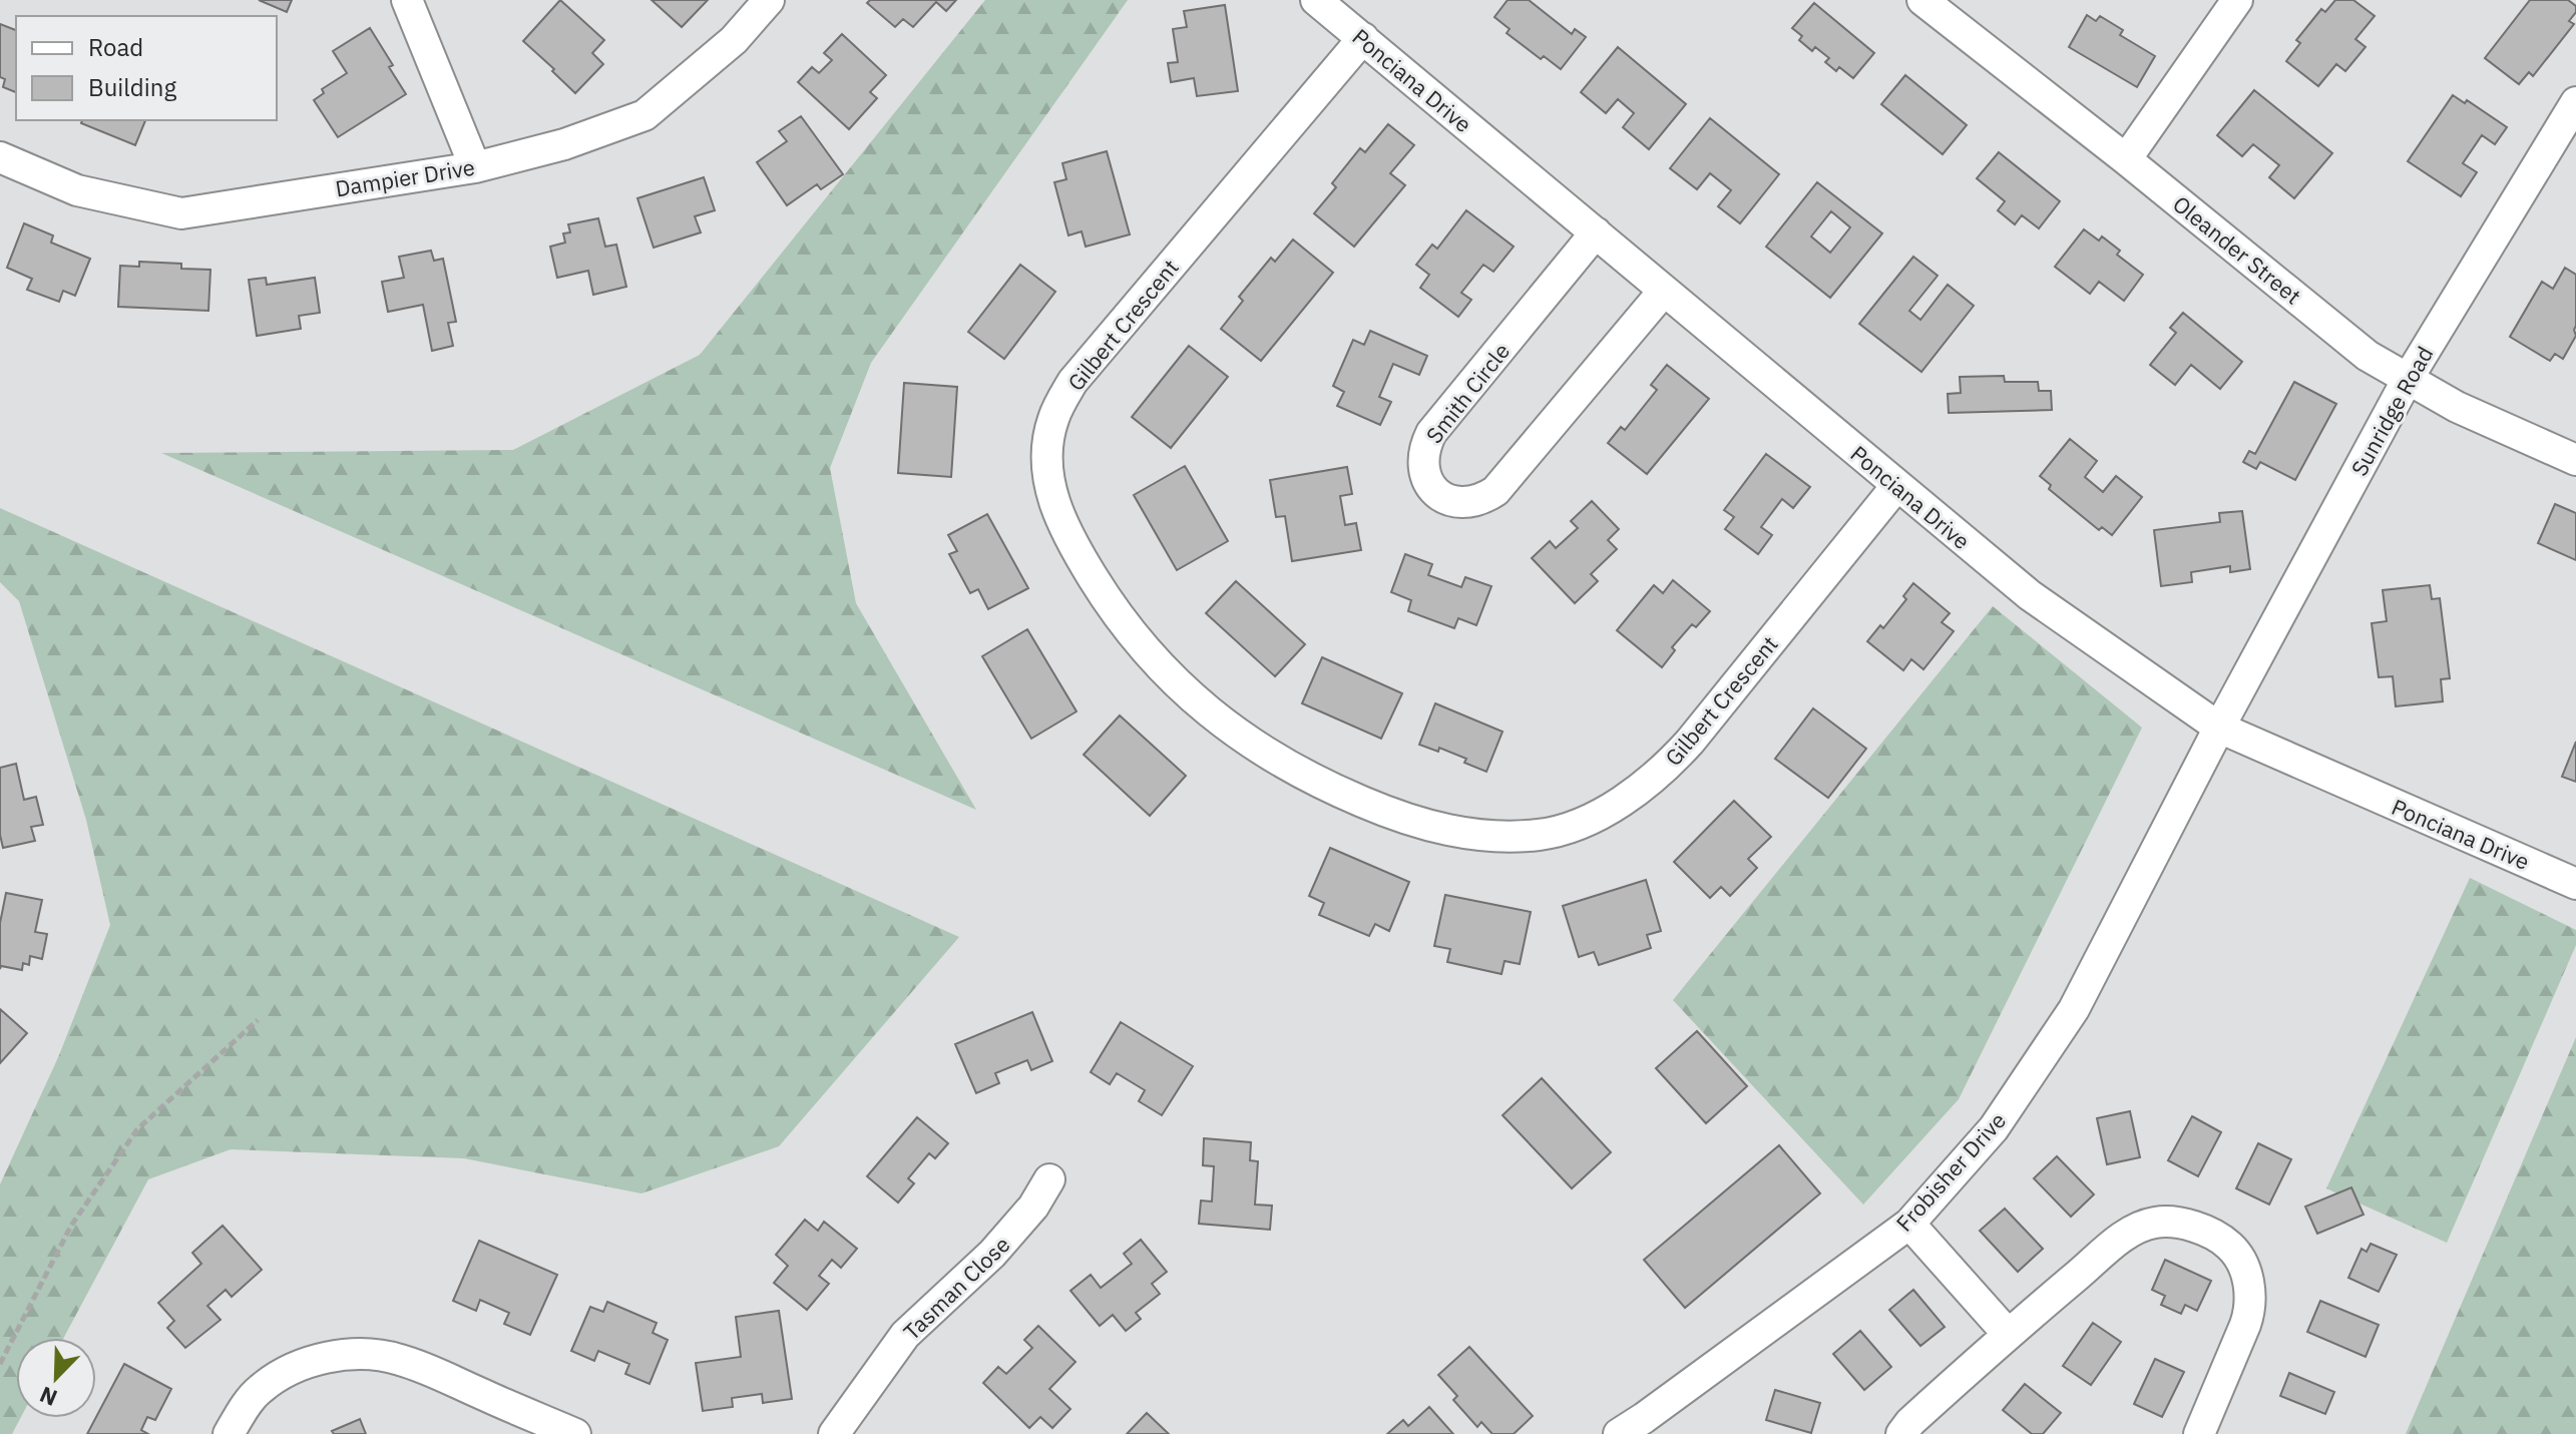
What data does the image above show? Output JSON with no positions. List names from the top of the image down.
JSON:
{
  "streets": {
    "street": [
      "Ponciana Drive",
      "Dampier Drive",
      "Oleander Street",
      "Gilbert Crescent",
      "Smith Circle",
      "Sunridge Road",
      "Frobisher Drive",
      "Tasman Close"
    ]
  },
  "crossings": [
    ["Ponciana Drive", "Gilbert Crescent"],
    ["Ponciana Drive", "Smith Circle"],
    ["Ponciana Drive", "Sunridge Road"],
    ["Ponciana Drive", "Frobisher Drive"],
    ["Oleander Street", "Sunridge Road"],
    ["Sunridge Road", "Frobisher Drive"]
  ],
  "legend": ["Road", "Building"],
  "north": "bottom left"
}
